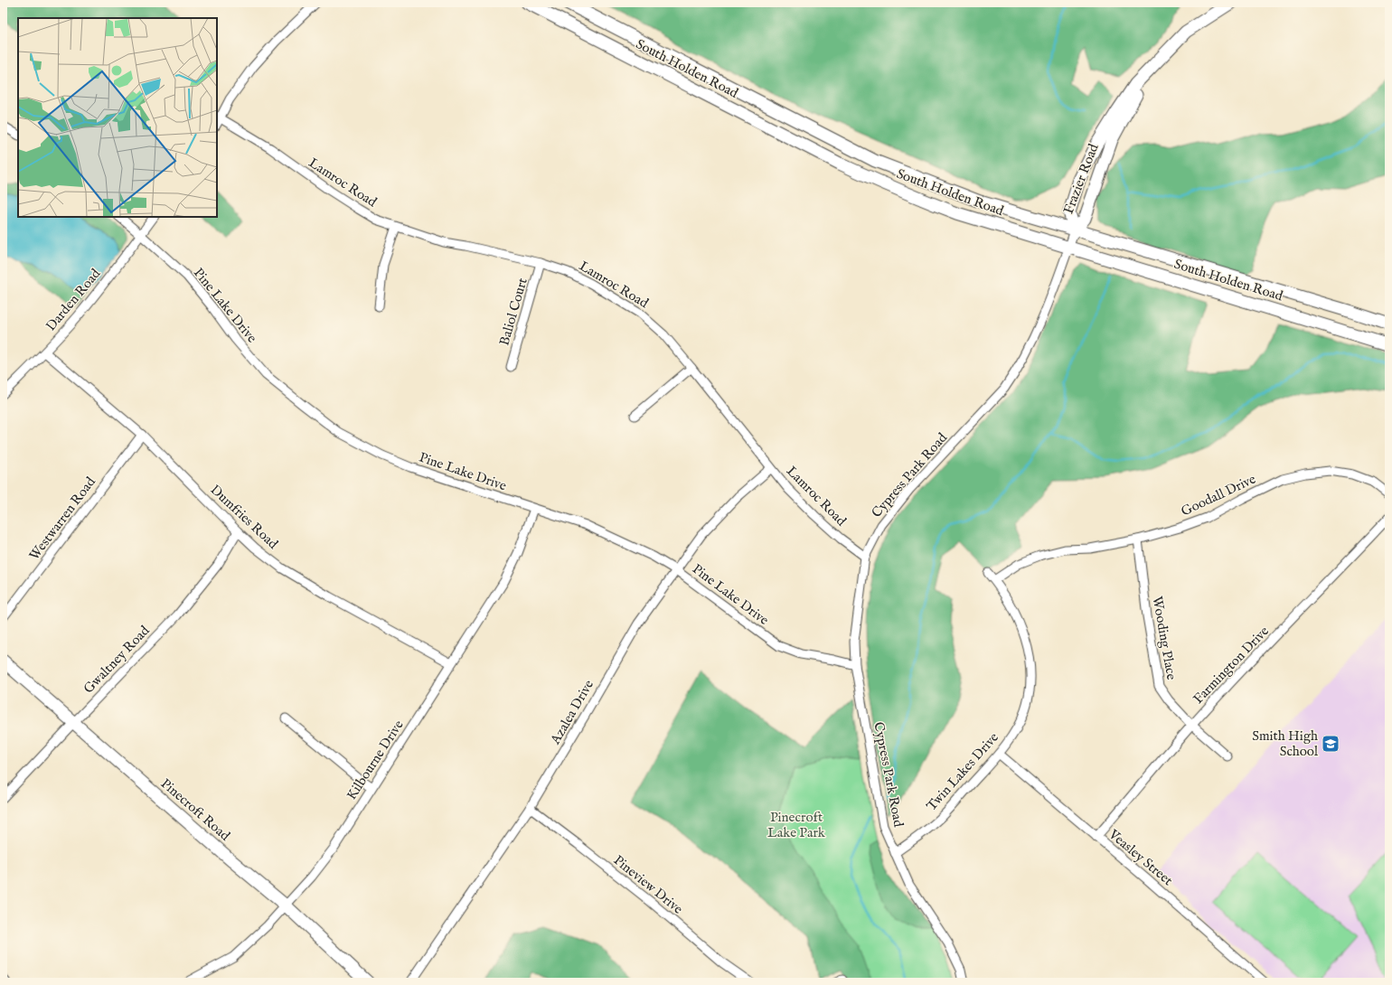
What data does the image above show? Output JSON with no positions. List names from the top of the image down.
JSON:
{
  "streets": {
    "main road": ["South Holden Road", "Frazier Road", "Pinecroft Road"],
    "street": [
      "Lamroc Road",
      "Darden Road",
      "Pine Lake Drive",
      "Baliol Court",
      "Cypress Park Road",
      "Goodall Drive",
      "Dumfries Road",
      "Westwarren Road",
      "Wooding Place",
      "Gwaltney Road",
      "Farmington Drive",
      "Azalea Drive",
      "Kilbourne Drive",
      "Twin Lakes Drive",
      "Veasley Street",
      "Pineview Drive"
    ]
  },
  "crossings": [
    ["South Holden Road", "Frazier Road"],
    ["South Holden Road", "Cypress Park Road"],
    ["Frazier Road", "Cypress Park Road"],
    ["Lamroc Road", "Baliol Court"],
    ["Lamroc Road", "Cypress Park Road"],
    ["Lamroc Road", "Azalea Drive"],
    ["Darden Road", "Pine Lake Drive"],
    ["Darden Road", "Dumfries Road"],
    ["Pine Lake Drive", "Cypress Park Road"],
    ["Pine Lake Drive", "Azalea Drive"],
    ["Pine Lake Drive", "Kilbourne Drive"],
    ["Cypress Park Road", "Twin Lakes Drive"],
    ["Goodall Drive", "Wooding Place"],
    ["Goodall Drive", "Twin Lakes Drive"],
    ["Dumfries Road", "Westwarren Road"],
    ["Dumfries Road", "Gwaltney Road"],
    ["Dumfries Road", "Kilbourne Drive"],
    ["Wooding Place", "Farmington Drive"],
    ["Gwaltney Road", "Pinecroft Road"],
    ["Farmington Drive", "Veasley Street"],
    ["Azalea Drive", "Pineview Drive"],
    ["Kilbourne Drive", "Pinecroft Road"],
    ["Twin Lakes Drive", "Veasley Street"]
  ],
  "parks": ["Pinecroft Lake Park"],
  "places": {
    "school or university": ["Smith High School"]
  }
}
